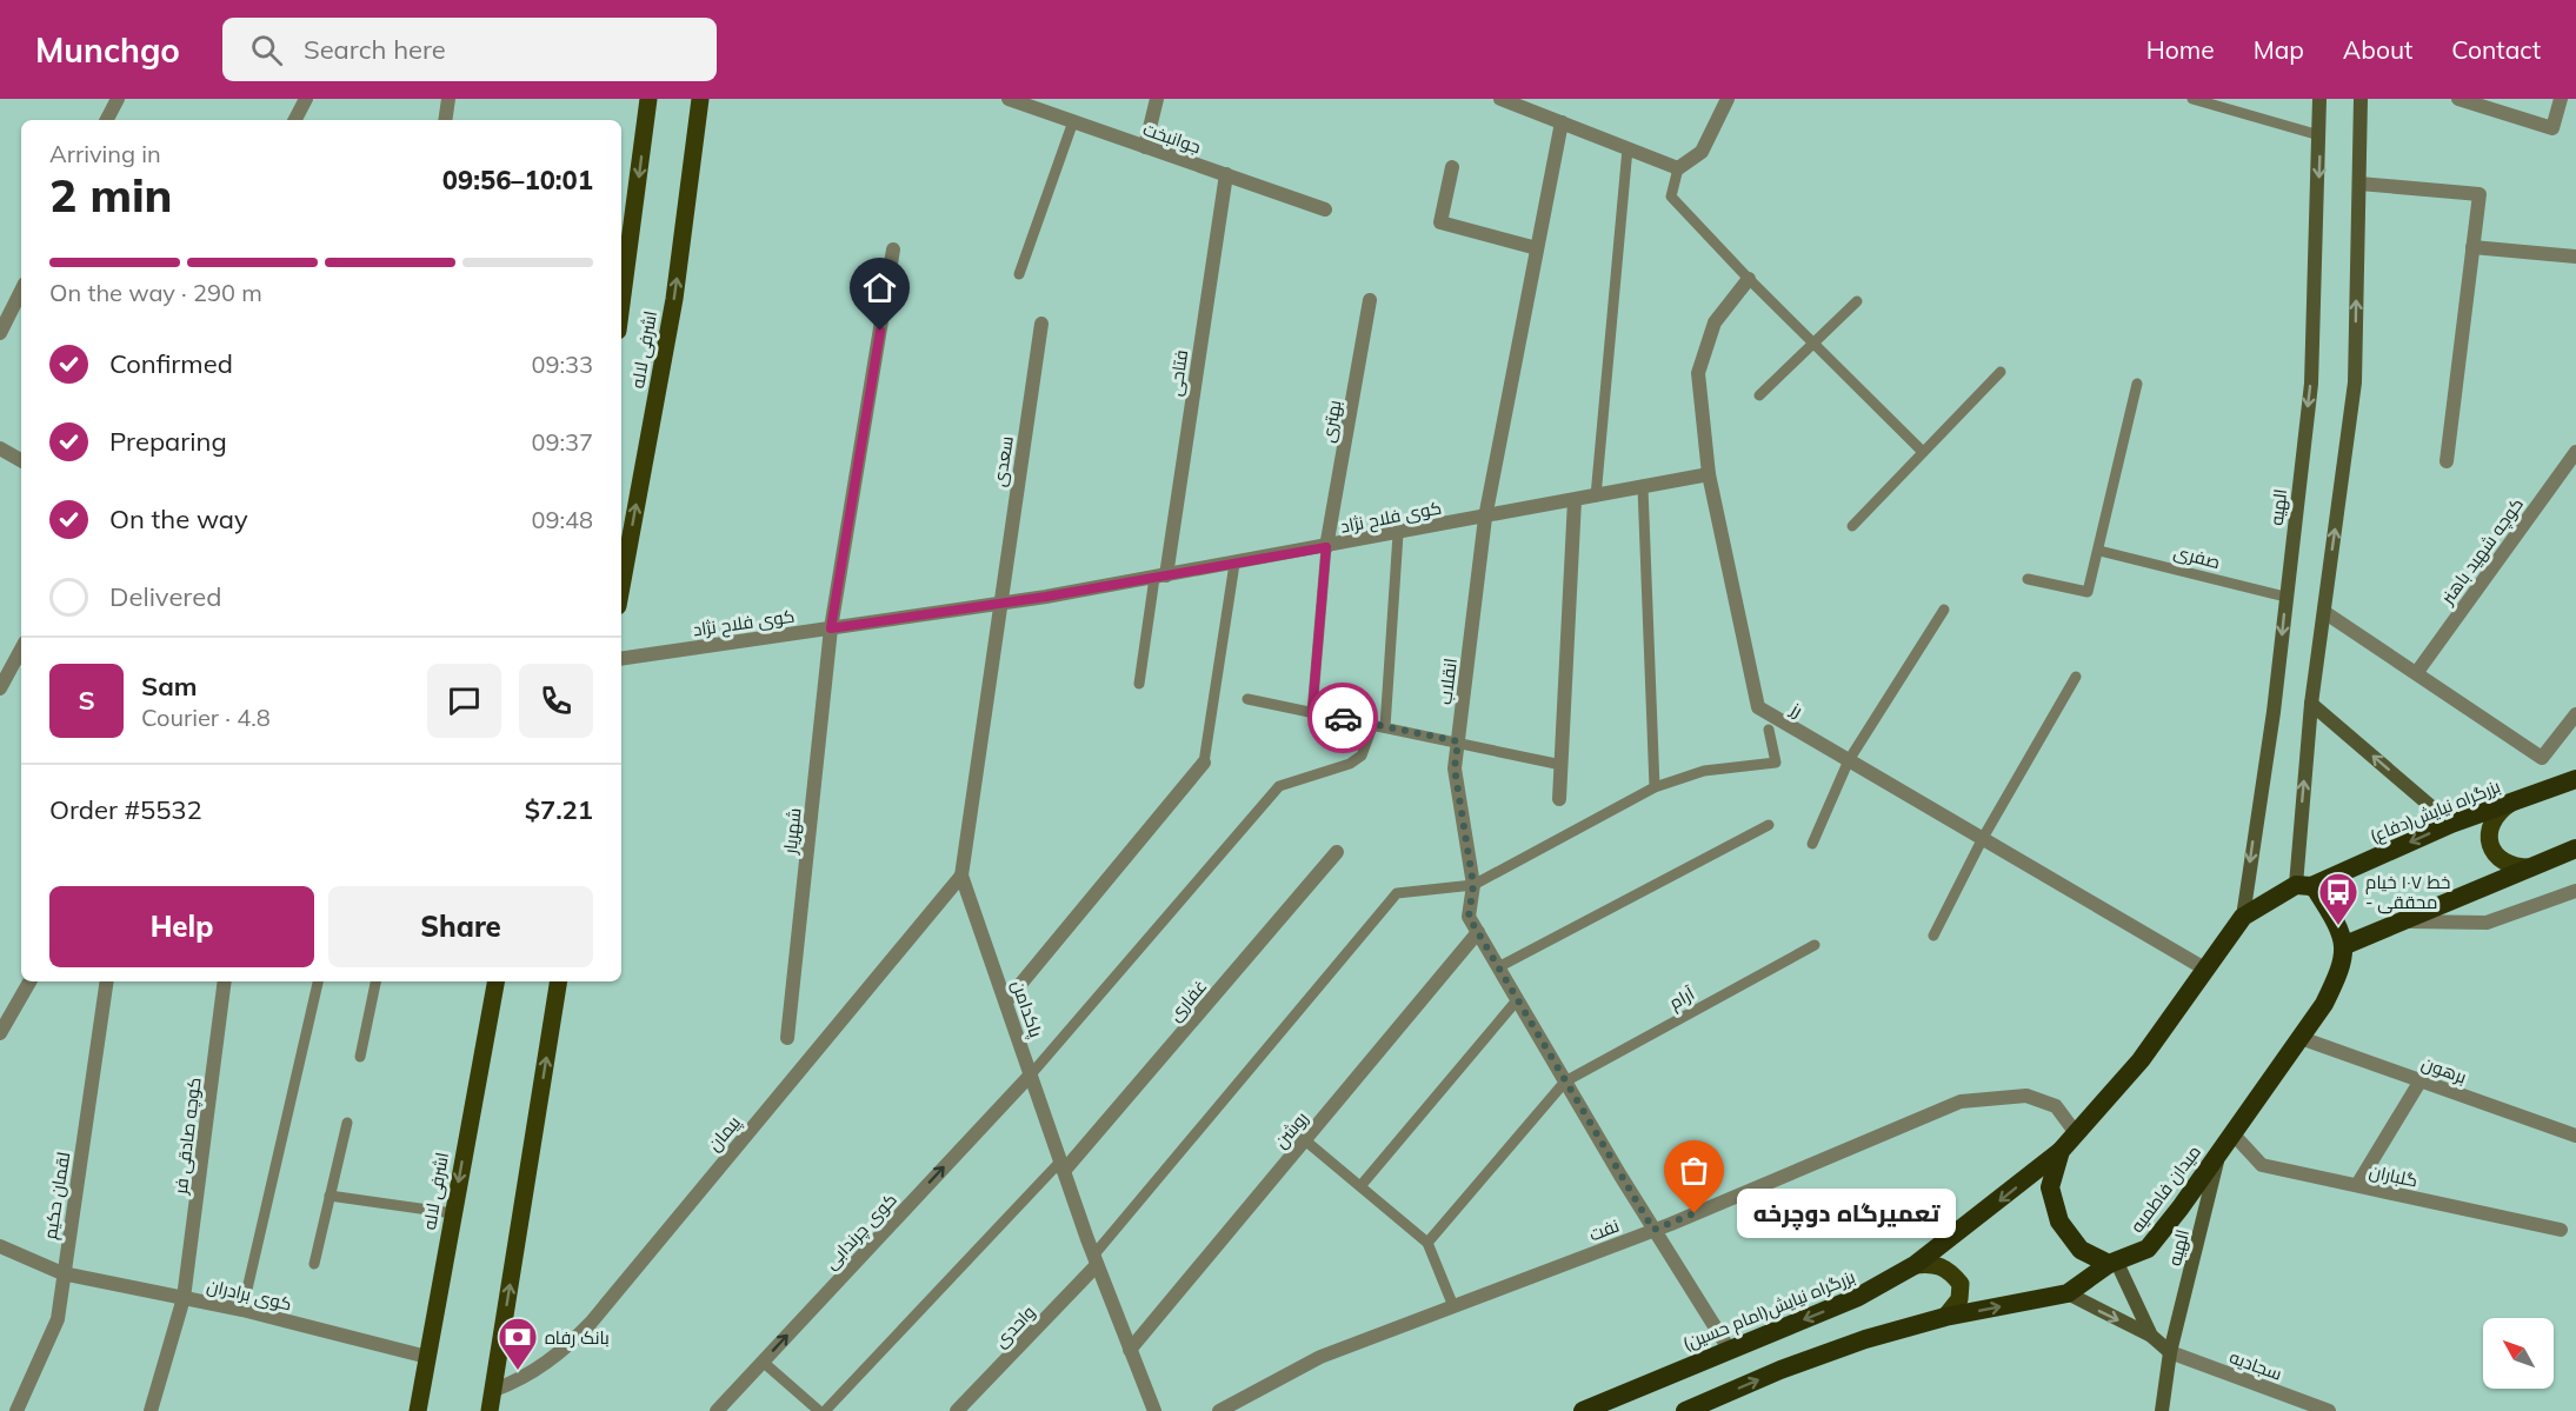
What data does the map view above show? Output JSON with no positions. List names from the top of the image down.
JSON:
{
  "streets": {
    "highway": ["بزرگراه نیایش(دفاع)", "میدان فاطمیه", "بزرگراه نیایش(امام حسین)"],
    "main road": ["اشرفی لاله", "الهیه"],
    "street": [
      "جوانبخت",
      "فتاحی",
      "بهتری",
      "سعدی",
      "کوی فلاح نژاد",
      "کوچه شهید باهنر",
      "انقلاب",
      "رز",
      "شهریار",
      "غفاری",
      "پاکدامن",
      "برهون",
      "روشن",
      "پیمان",
      "کوچه صادقی فر",
      "گلباران",
      "لقمان حکیم",
      "نفت",
      "کوی چرندابی",
      "کوی برادران",
      "واحدی",
      "سجادیه"
    ],
    "lane": ["صفری", "آرام"]
  },
  "crossings": [
    ["جوانبخت", "فتاحی"],
    ["اشرفی لاله", "کوی برادران"],
    ["فتاحی", "کوی فلاح نژاد"],
    ["بهتری", "کوی فلاح نژاد"],
    ["سعدی", "کوی فلاح نژاد"],
    ["سعدی", "پاکدامن"],
    ["الهیه", "صفری"],
    ["الهیه", "میدان فاطمیه"],
    ["الهیه", "سجادیه"],
    ["کوی فلاح نژاد", "انقلاب"],
    ["کوی فلاح نژاد", "رز"],
    ["کوی فلاح نژاد", "شهریار"],
    ["کوی فلاح نژاد", "پاکدامن"],
    ["انقلاب", "آرام"],
    ["انقلاب", "روشن"],
    ["انقلاب", "نفت"],
    ["انقلاب", "بزرگراه نیایش(امام حسین)"],
    ["غفاری", "پاکدامن"],
    ["پاکدامن", "روشن"],
    ["پاکدامن", "پیمان"],
    ["پاکدامن", "کوی چرندابی"],
    ["پاکدامن", "واحدی"],
    ["برهون", "میدان فاطمیه"],
    ["کوچه صادقی فر", "کوی برادران"],
    ["گلباران", "میدان فاطمیه"],
    ["لقمان حکیم", "کوی برادران"]
  ],
  "one_way": ["کوی چرندابی"],
  "places": {
    "bus stop": ["خط ۱۰۷ خیام - محققی"],
    "other": ["تعمیرگاه دوچرخه"],
    "bank": ["بانک رفاه"]
  },
  "north": "top left",
  "page": {
    "header": "Munchgo",
    "search": "Search here",
    "nav": [
      "Home",
      "Map",
      "About",
      "Contact"
    ],
    "heading": ["2 min", "Arriving in", "09:56–10:01"],
    "panel": [
      "Sam",
      "Courier · 4.8",
      "Order #5532",
      "$7.21"
    ],
    "bar": "On the way · 290 m",
    "list": [
      ["Confirmed", "09:33"],
      ["Preparing", "09:37"],
      ["On the way", "09:48"],
      "Delivered"
    ],
    "round": "S",
    "buttons": ["Help", "Share"],
    "bubble": "تعمیرگاه دوچرخه"
  }
}
